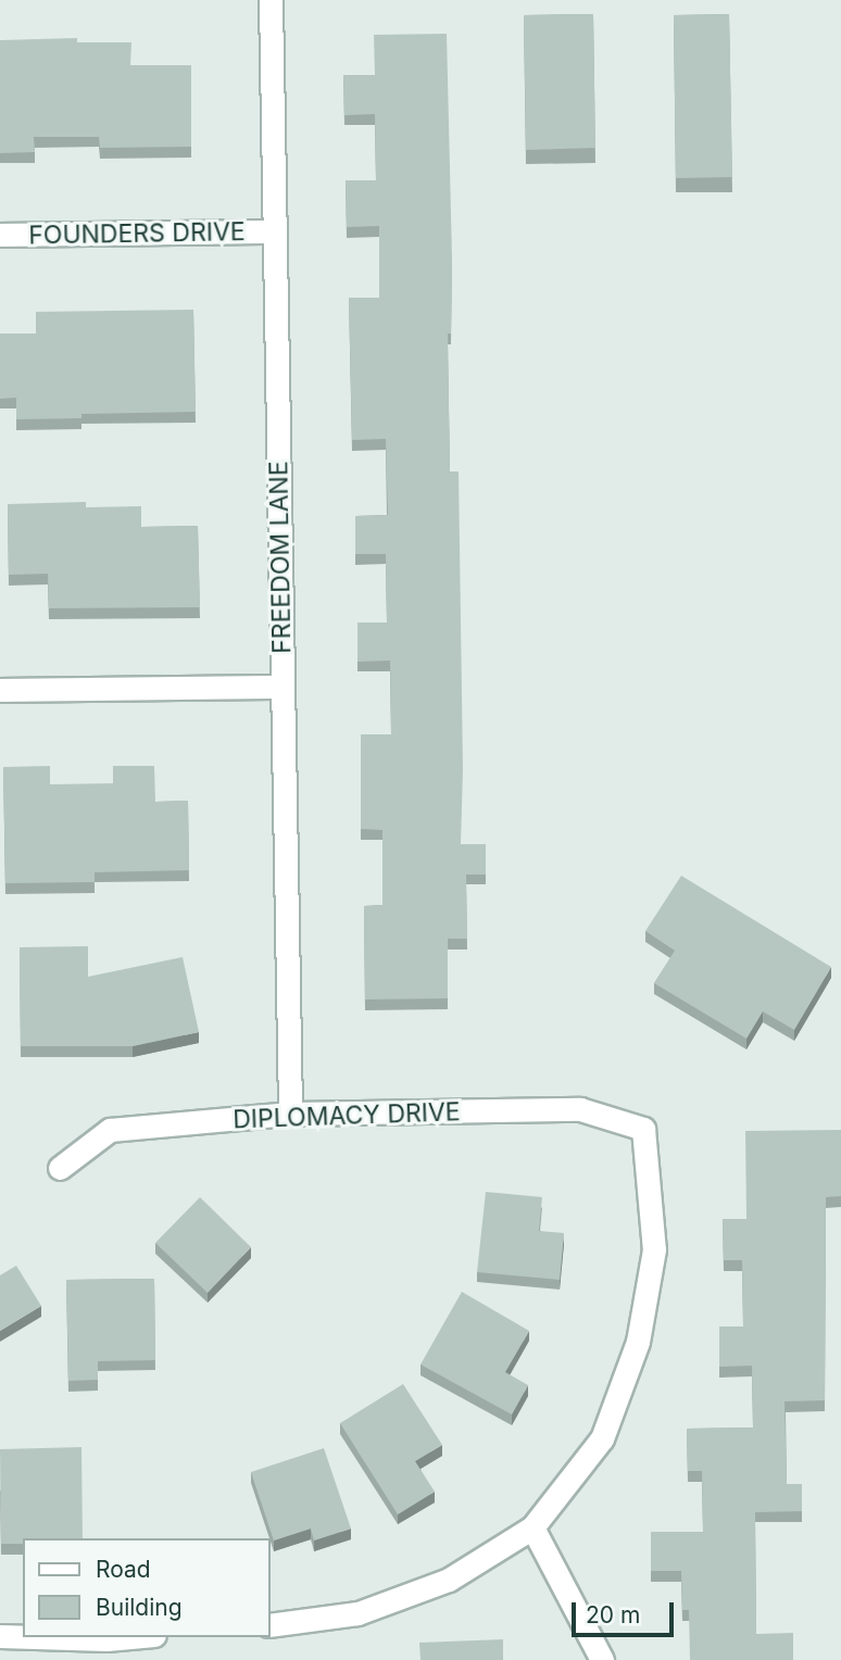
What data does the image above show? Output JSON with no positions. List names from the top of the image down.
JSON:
{
  "streets": {
    "street": ["FOUNDERS DRIVE", "FREEDOM LANE", "DIPLOMACY DRIVE"]
  },
  "crossings": [
    ["FOUNDERS DRIVE", "FREEDOM LANE"],
    ["FREEDOM LANE", "DIPLOMACY DRIVE"]
  ],
  "legend": ["Road", "Building"],
  "scale_bar": "20 m"
}
